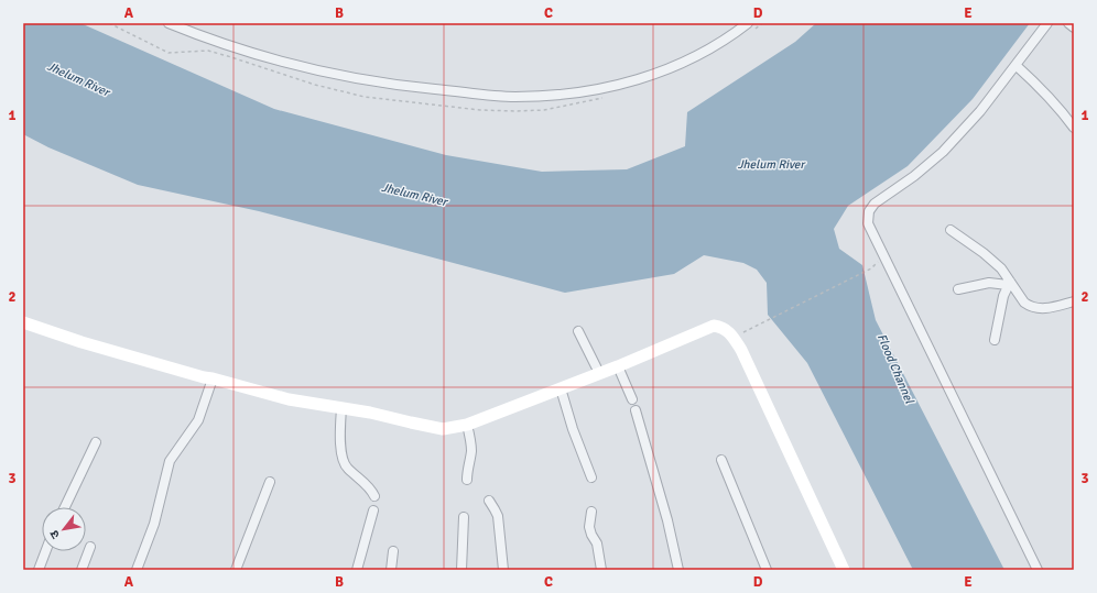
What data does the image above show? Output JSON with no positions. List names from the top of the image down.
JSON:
{
  "water": ["Jhelum River", "Flood Channel"],
  "north": "bottom left",
  "grid": {
    "columns": [
      "A",
      "B",
      "C",
      "D",
      "E"
    ],
    "rows": ["1", "2", "3"]
  }
}
